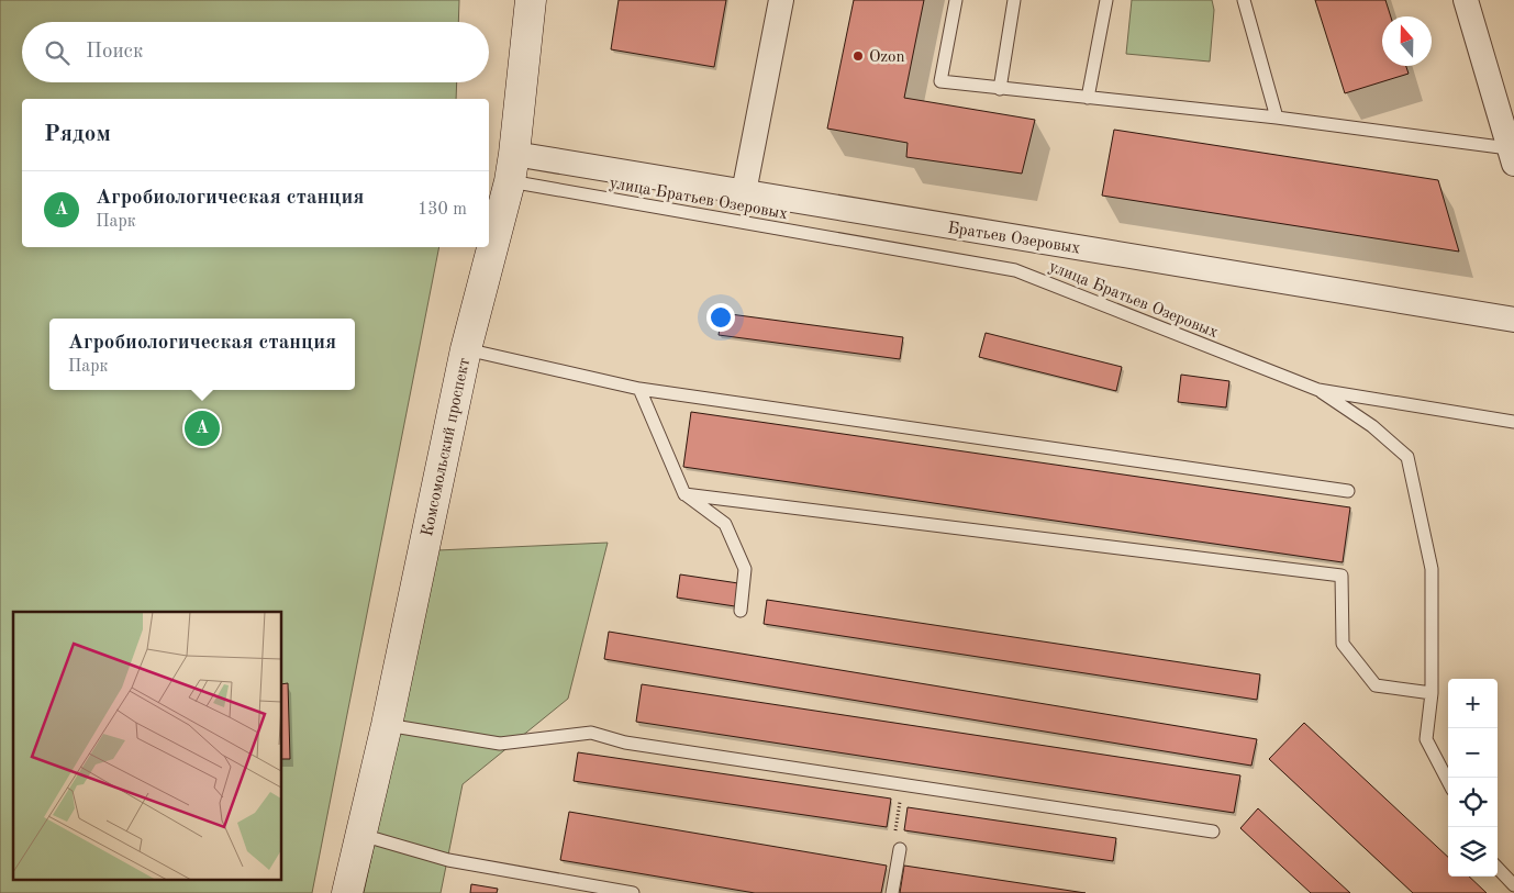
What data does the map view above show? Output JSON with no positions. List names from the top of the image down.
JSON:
{
  "streets": {
    "street": ["Братьев Озеровых", "Комсомольский проспект"],
    "lane": ["улица Братьев Озеровых"]
  },
  "crossings": [
    ["улица Братьев Озеровых", "Братьев Озеровых"],
    ["улица Братьев Озеровых", "Комсомольский проспект"],
    ["Братьев Озеровых", "Комсомольский проспект"]
  ],
  "places": ["Ozon"],
  "north": "top",
  "page": {
    "search": "Поиск",
    "heading": "Рядом",
    "list": [
      {
        "mark": "A",
        "name": "Агробиологическая станция",
        "note": "Парк",
        "value": "130 m"
      }
    ],
    "popup": ["Агробиологическая станция", "Парк"],
    "pins": "A",
    "map_buttons": ["+", "−"]
  }
}
